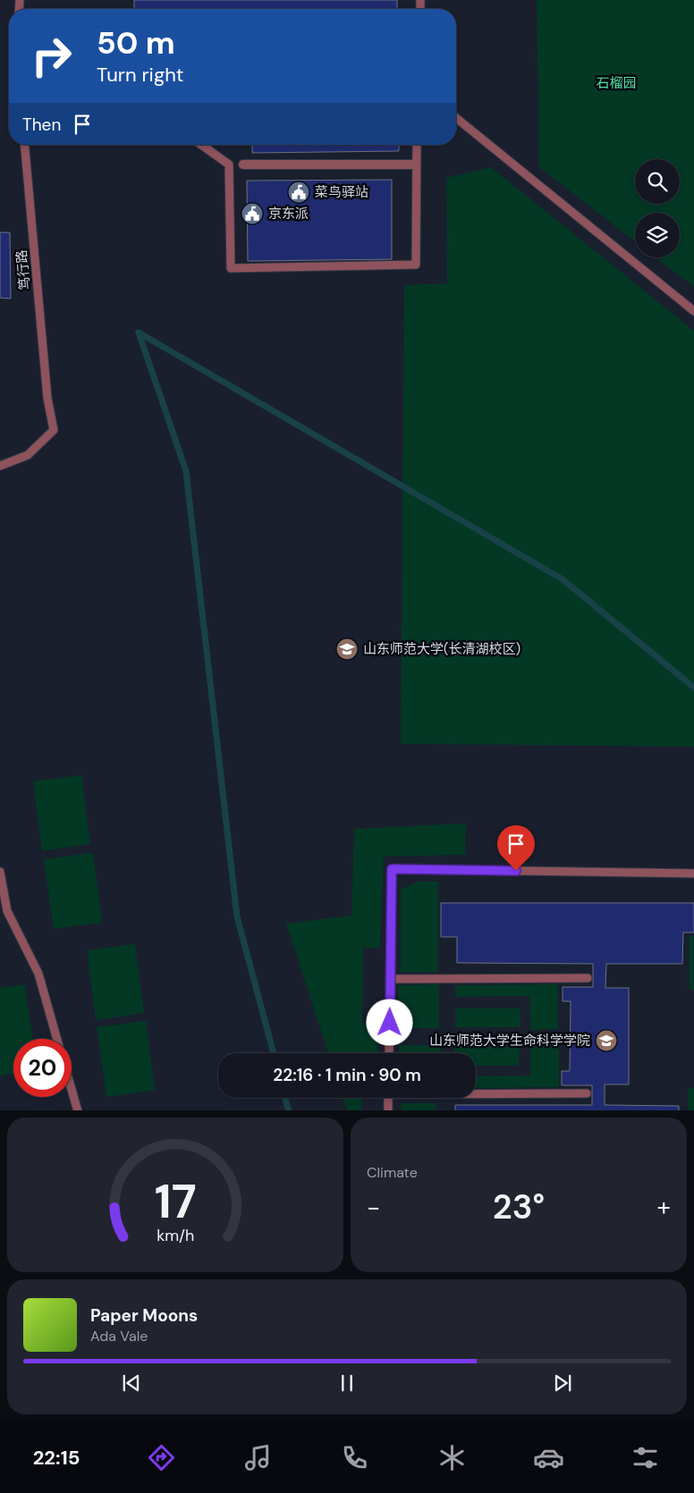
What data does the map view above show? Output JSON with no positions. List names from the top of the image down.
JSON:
{
  "streets": {
    "lane": ["笃行路"]
  },
  "parks": ["石榴园"],
  "places": {
    "public building": ["菜鸟驿站", "京东派"],
    "school or university": ["山东师范大学(长清湖校区)", "山东师范大学生命科学学院"]
  },
  "page": {
    "turn": ["50 m", "Turn right"],
    "then": "Then",
    "limit": "20",
    "trip": "22:16 · 1 min · 90 m",
    "tile": "Climate",
    "heat": ["−", "23°", "+"],
    "song": ["Paper Moons", "Ada Vale"],
    "tabs": "22:15",
    "gauge": ["17", "km/h"]
  }
}
